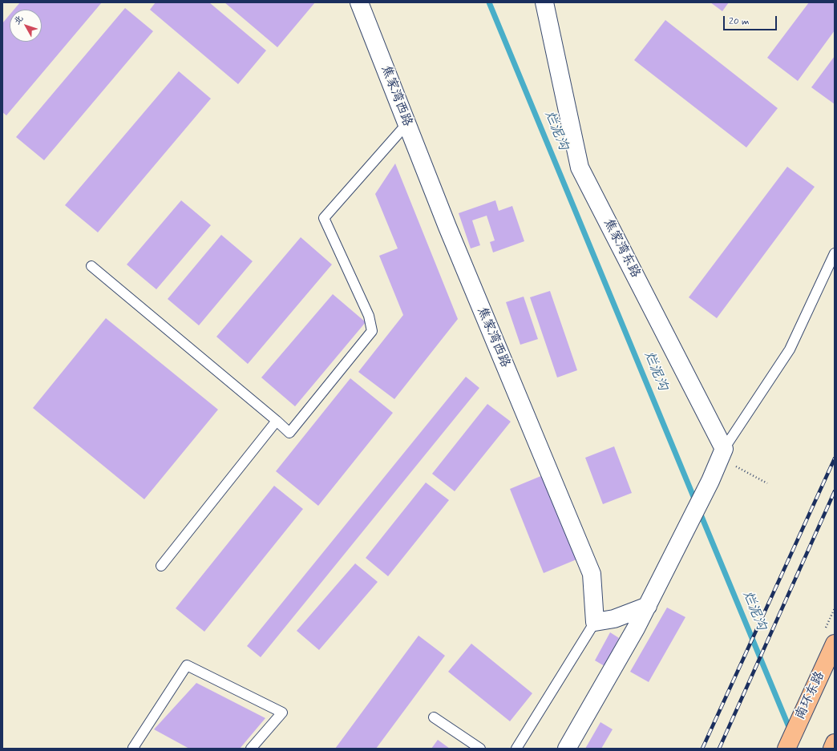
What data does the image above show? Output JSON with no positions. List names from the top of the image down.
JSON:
{
  "streets": {
    "highway": ["南环东路"],
    "street": ["焦家湾西路", "焦家湾东路"]
  },
  "water": ["烂泥沟"],
  "scale_bar": "20 m",
  "north": "top left"
}
